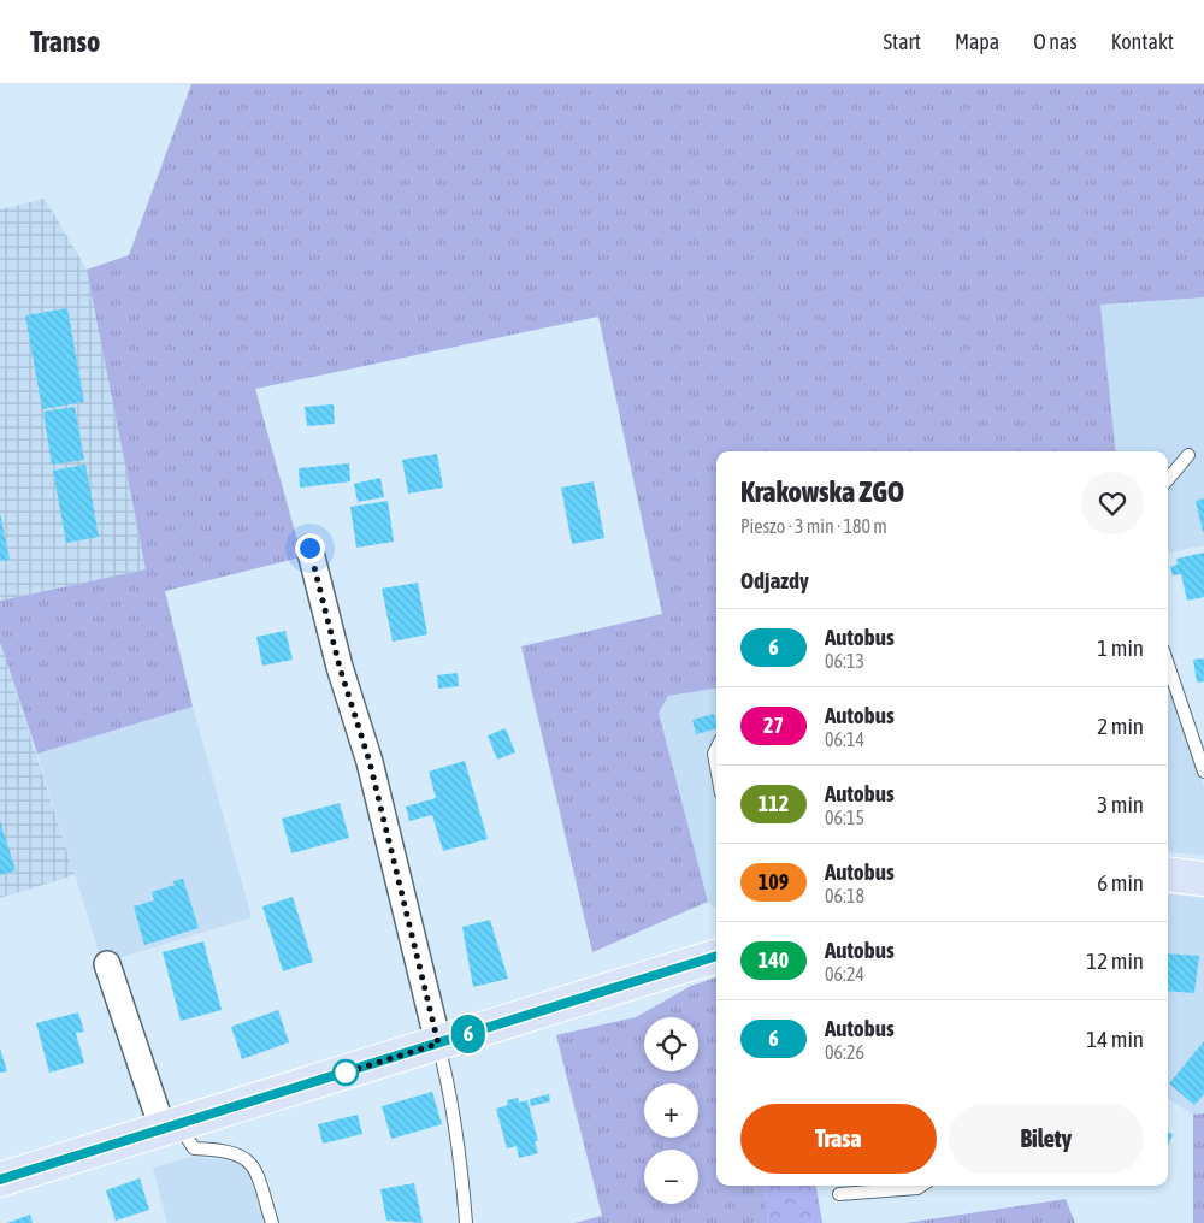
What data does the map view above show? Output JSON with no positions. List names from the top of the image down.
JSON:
{
  "lines": ["bus line 6"],
  "page": {
    "header": "Transo",
    "nav": [
      "Start",
      "Mapa",
      "O nas",
      "Kontakt"
    ],
    "on_map": "6",
    "heading": [
      ["Krakowska ZGO", "Pieszo · 3 min · 180 m"],
      "Odjazdy"
    ],
    "list": [
      {
        "mark": "6",
        "name": "Autobus",
        "note": "06:13",
        "value": "1 min"
      },
      {
        "mark": "27",
        "name": "Autobus",
        "note": "06:14",
        "value": "2 min"
      },
      {
        "mark": "112",
        "name": "Autobus",
        "note": "06:15",
        "value": "3 min"
      },
      {
        "mark": "109",
        "name": "Autobus",
        "note": "06:18",
        "value": "6 min"
      },
      {
        "mark": "140",
        "name": "Autobus",
        "note": "06:24",
        "value": "12 min"
      },
      {
        "mark": "6",
        "name": "Autobus",
        "note": "06:26",
        "value": "14 min"
      }
    ],
    "map_buttons": ["+", "−"],
    "buttons": ["Trasa", "Bilety"]
  }
}
